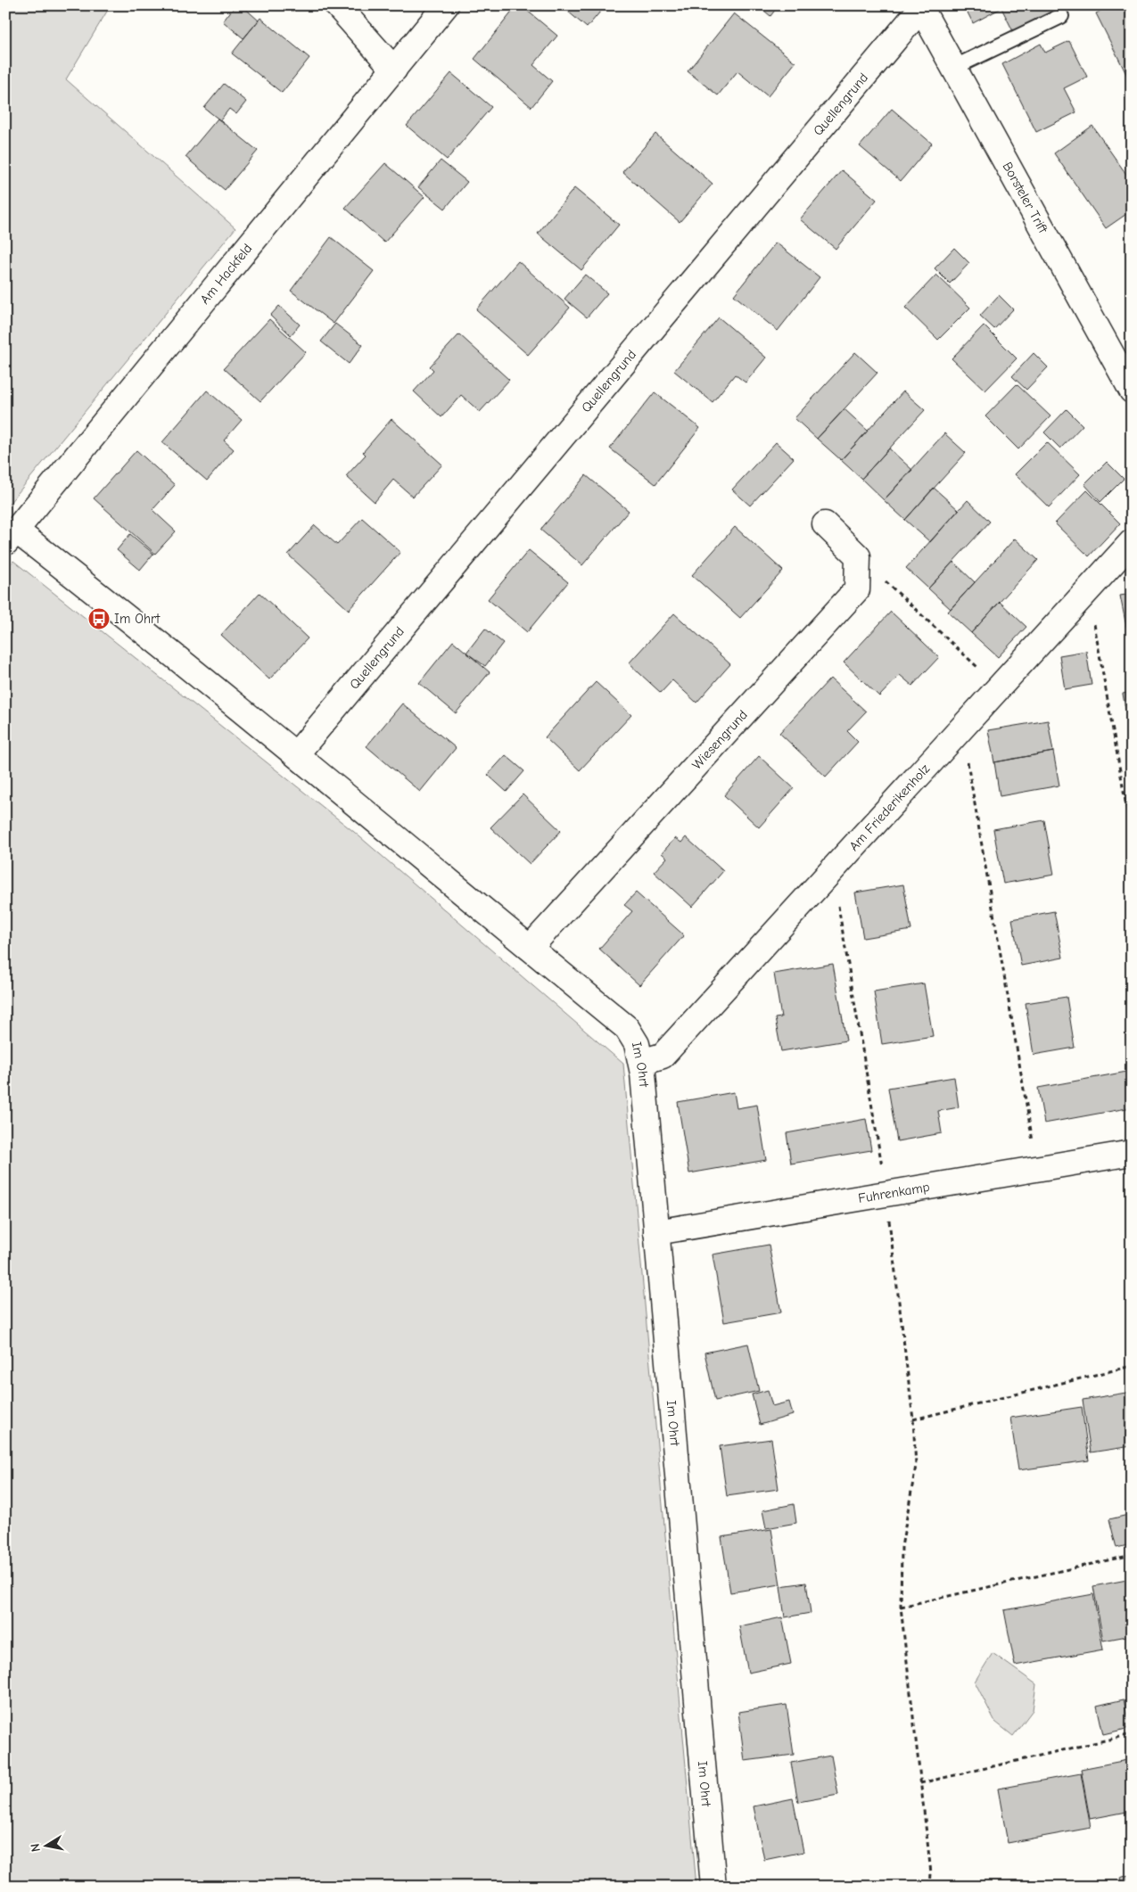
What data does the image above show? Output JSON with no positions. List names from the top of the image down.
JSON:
{
  "streets": {
    "street": [
      "Quellengrund",
      "Borsteler Trift",
      "Am Hackfeld",
      "Wiesengrund",
      "Am Friederikenholz",
      "Im Ohrt",
      "Fuhrenkamp"
    ]
  },
  "crossings": [
    ["Quellengrund", "Borsteler Trift"],
    ["Quellengrund", "Im Ohrt"],
    ["Am Hackfeld", "Im Ohrt"],
    ["Wiesengrund", "Im Ohrt"],
    ["Am Friederikenholz", "Im Ohrt"],
    ["Im Ohrt", "Fuhrenkamp"]
  ],
  "places": {
    "bus stop": ["Im Ohrt"]
  },
  "north": "left"
}
